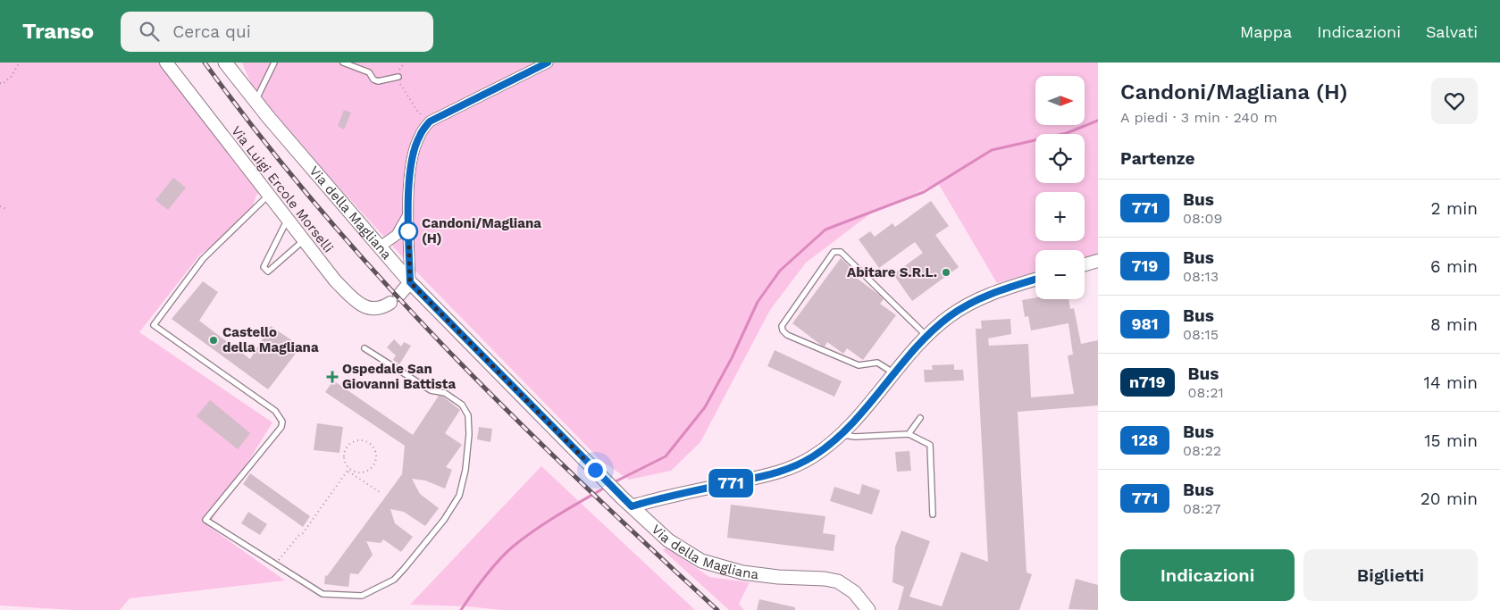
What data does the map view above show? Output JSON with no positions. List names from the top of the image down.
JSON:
{
  "streets": {
    "main road": ["Via della Magliana"],
    "street": ["Via Luigi Ercole Morselli"]
  },
  "crossings": [
    ["Via Luigi Ercole Morselli", "Via della Magliana"]
  ],
  "places": {
    "other": ["Candoni/Magliana (H)", "Abitare S.R.L.", "Castello della Magliana"],
    "health": ["Ospedale San Giovanni Battista"]
  },
  "lines": ["bus line 771"],
  "north": "right",
  "page": {
    "header": "Transo",
    "search": "Cerca qui",
    "nav": ["Mappa", "Indicazioni", "Salvati"],
    "on_map": "771",
    "heading": [
      ["Candoni/Magliana (H)", "A piedi · 3 min · 240 m"],
      "Partenze"
    ],
    "map_buttons": ["+", "−"],
    "list": [
      {
        "mark": "771",
        "name": "Bus",
        "note": "08:09",
        "value": "2 min"
      },
      {
        "mark": "719",
        "name": "Bus",
        "note": "08:13",
        "value": "6 min"
      },
      {
        "mark": "981",
        "name": "Bus",
        "note": "08:15",
        "value": "8 min"
      },
      {
        "mark": "n719",
        "name": "Bus",
        "note": "08:21",
        "value": "14 min"
      },
      {
        "mark": "128",
        "name": "Bus",
        "note": "08:22",
        "value": "15 min"
      },
      {
        "mark": "771",
        "name": "Bus",
        "note": "08:27",
        "value": "20 min"
      }
    ],
    "buttons": ["Indicazioni", "Biglietti"]
  }
}
